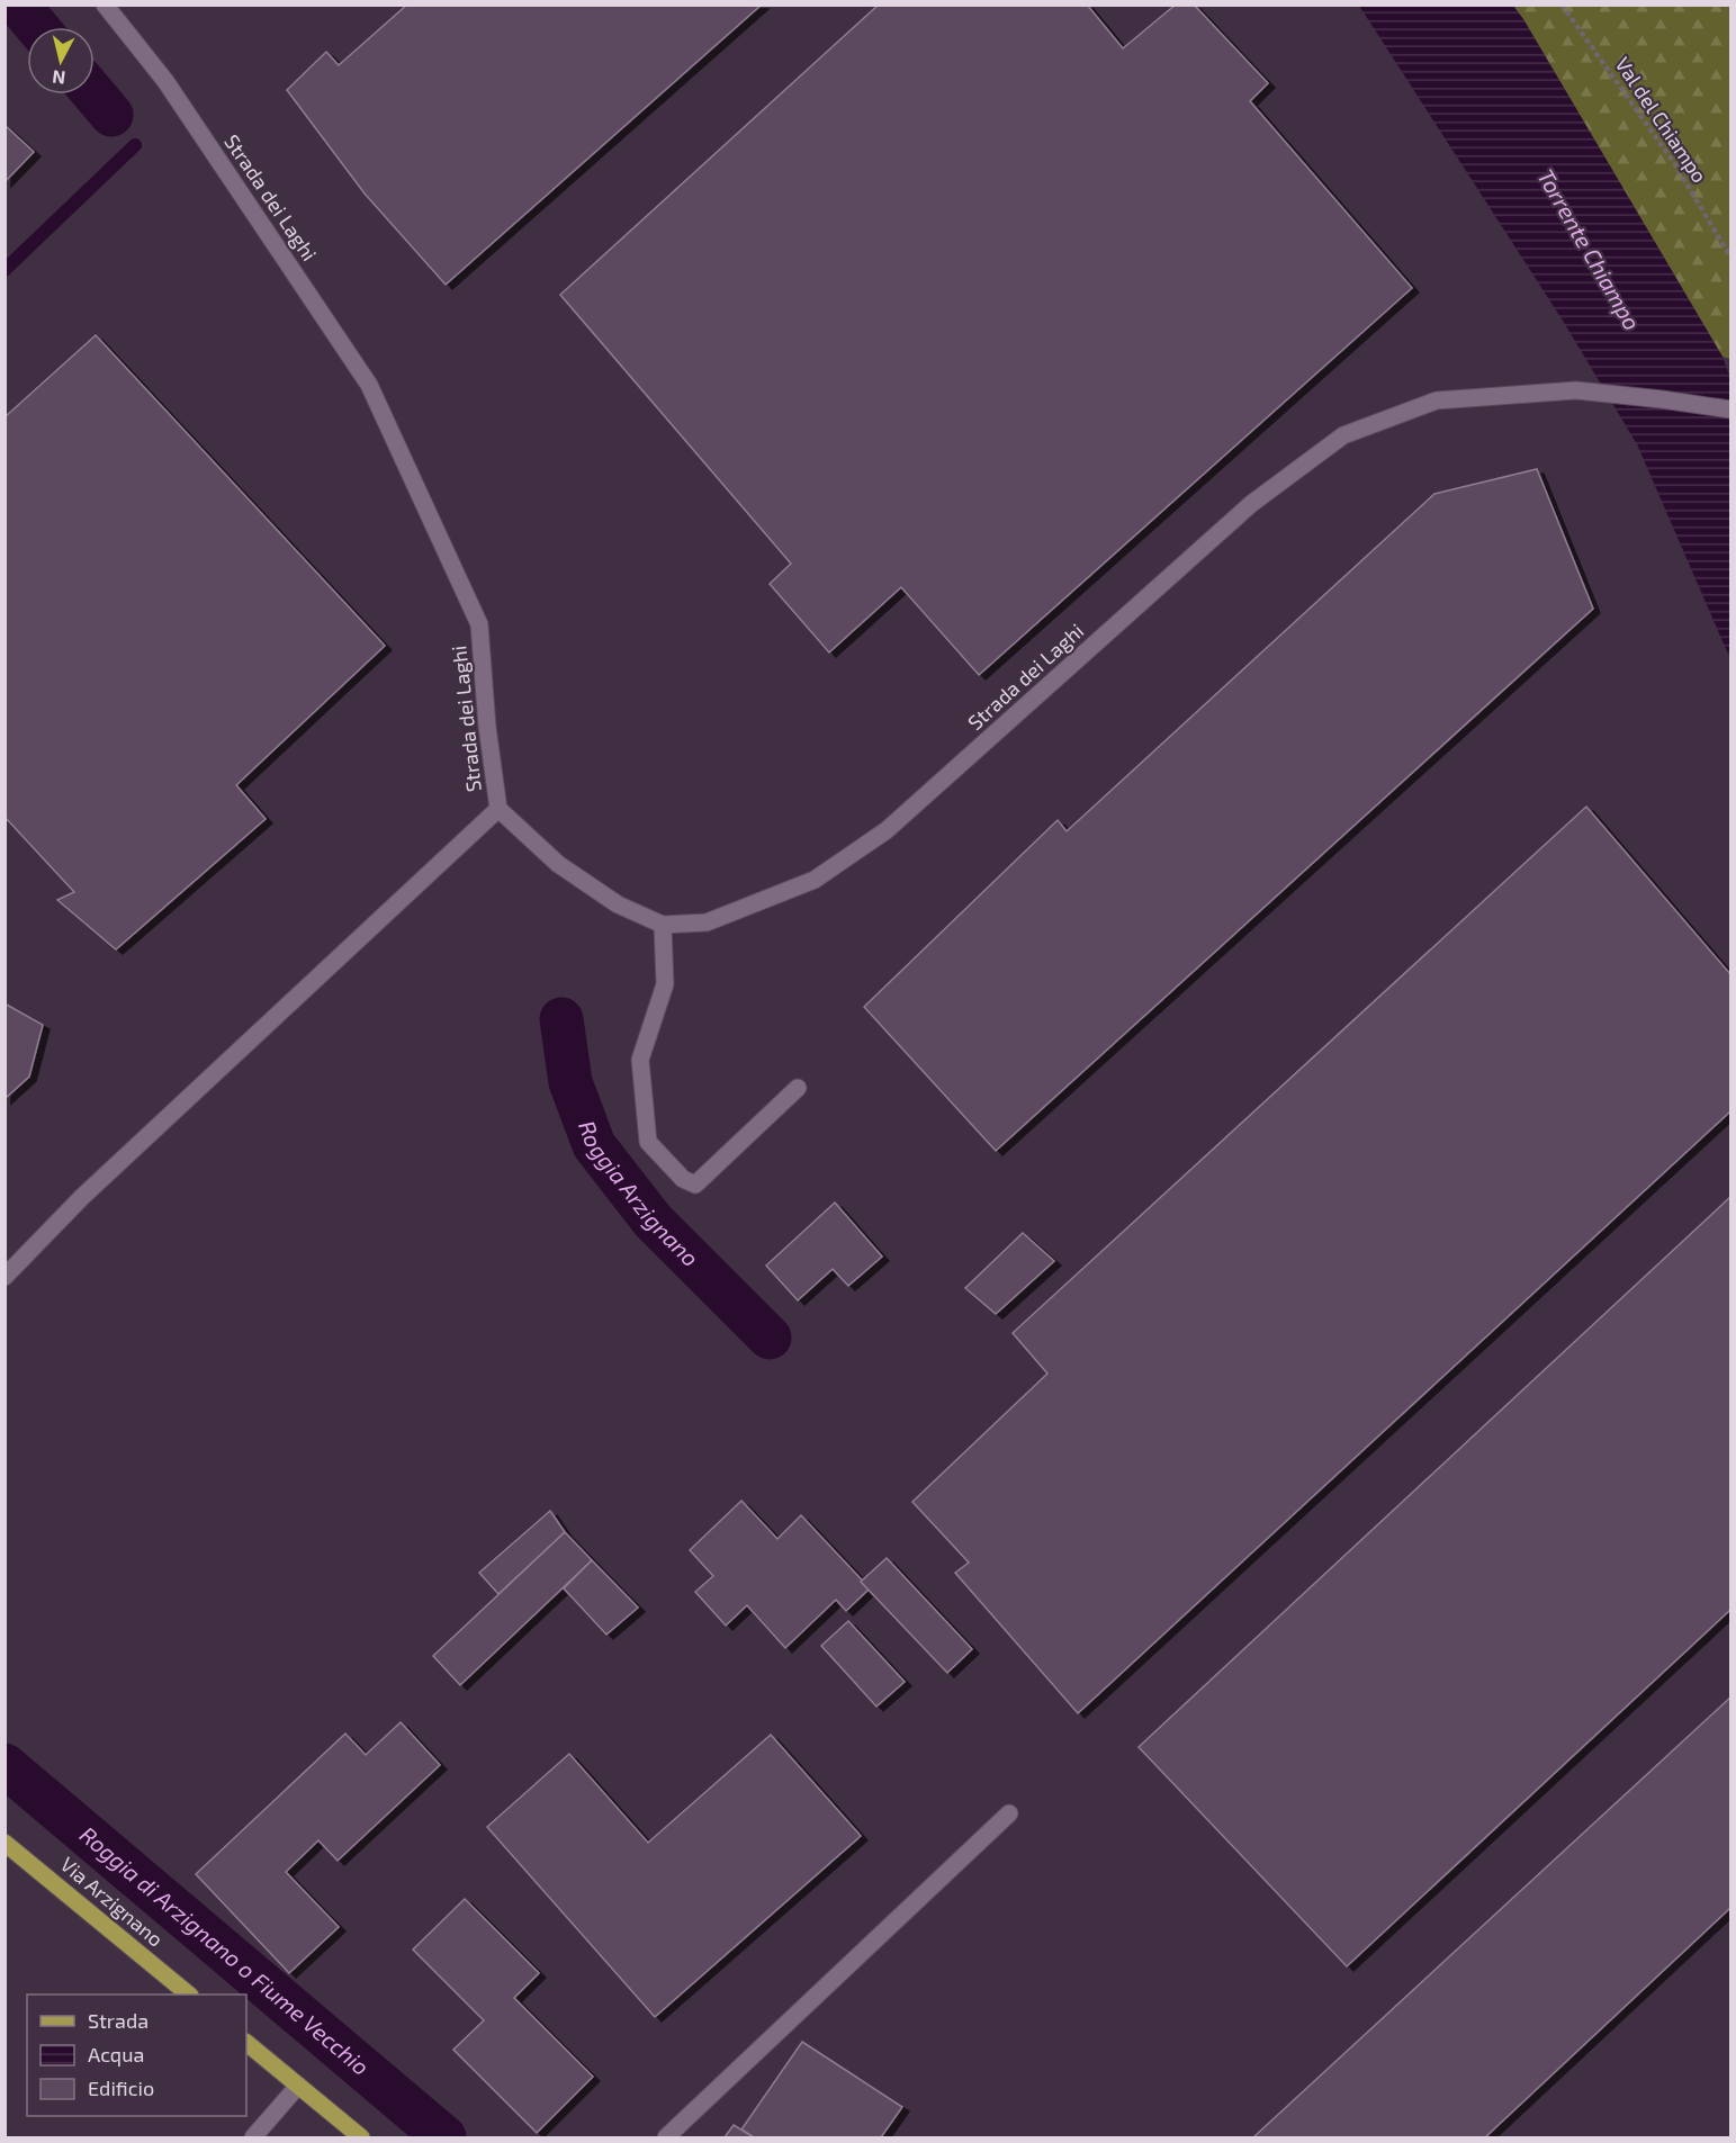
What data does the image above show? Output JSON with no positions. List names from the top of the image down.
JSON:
{
  "streets": {
    "main road": ["Via Arzignano"],
    "street": ["Strada dei Laghi"],
    "path": ["Val del Chiampo"]
  },
  "water": ["Torrente Chiampo", "Roggia Arzignano", "Roggia di Arzignano o Fiume Vecchio"],
  "legend": ["Strada", "Acqua", "Edificio"],
  "north": "bottom"
}
